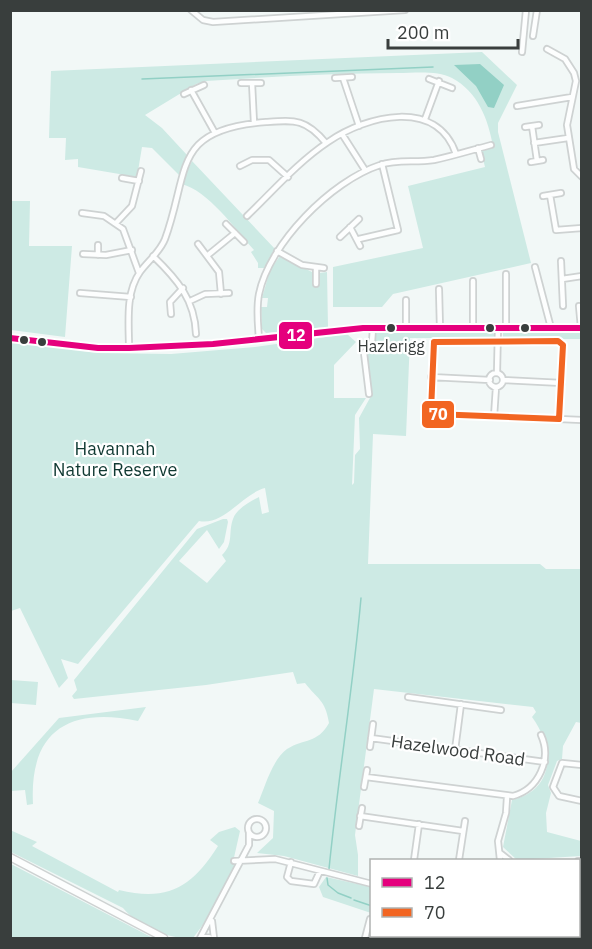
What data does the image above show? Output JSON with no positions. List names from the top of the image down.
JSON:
{
  "streets": {
    "street": ["Hazelwood Road"]
  },
  "parks": ["Havannah Nature Reserve"],
  "places": ["Hazlerigg"],
  "lines": ["transit line 12", "transit line 70"],
  "legend": ["12", "70"],
  "scale_bar": "200 m"
}
